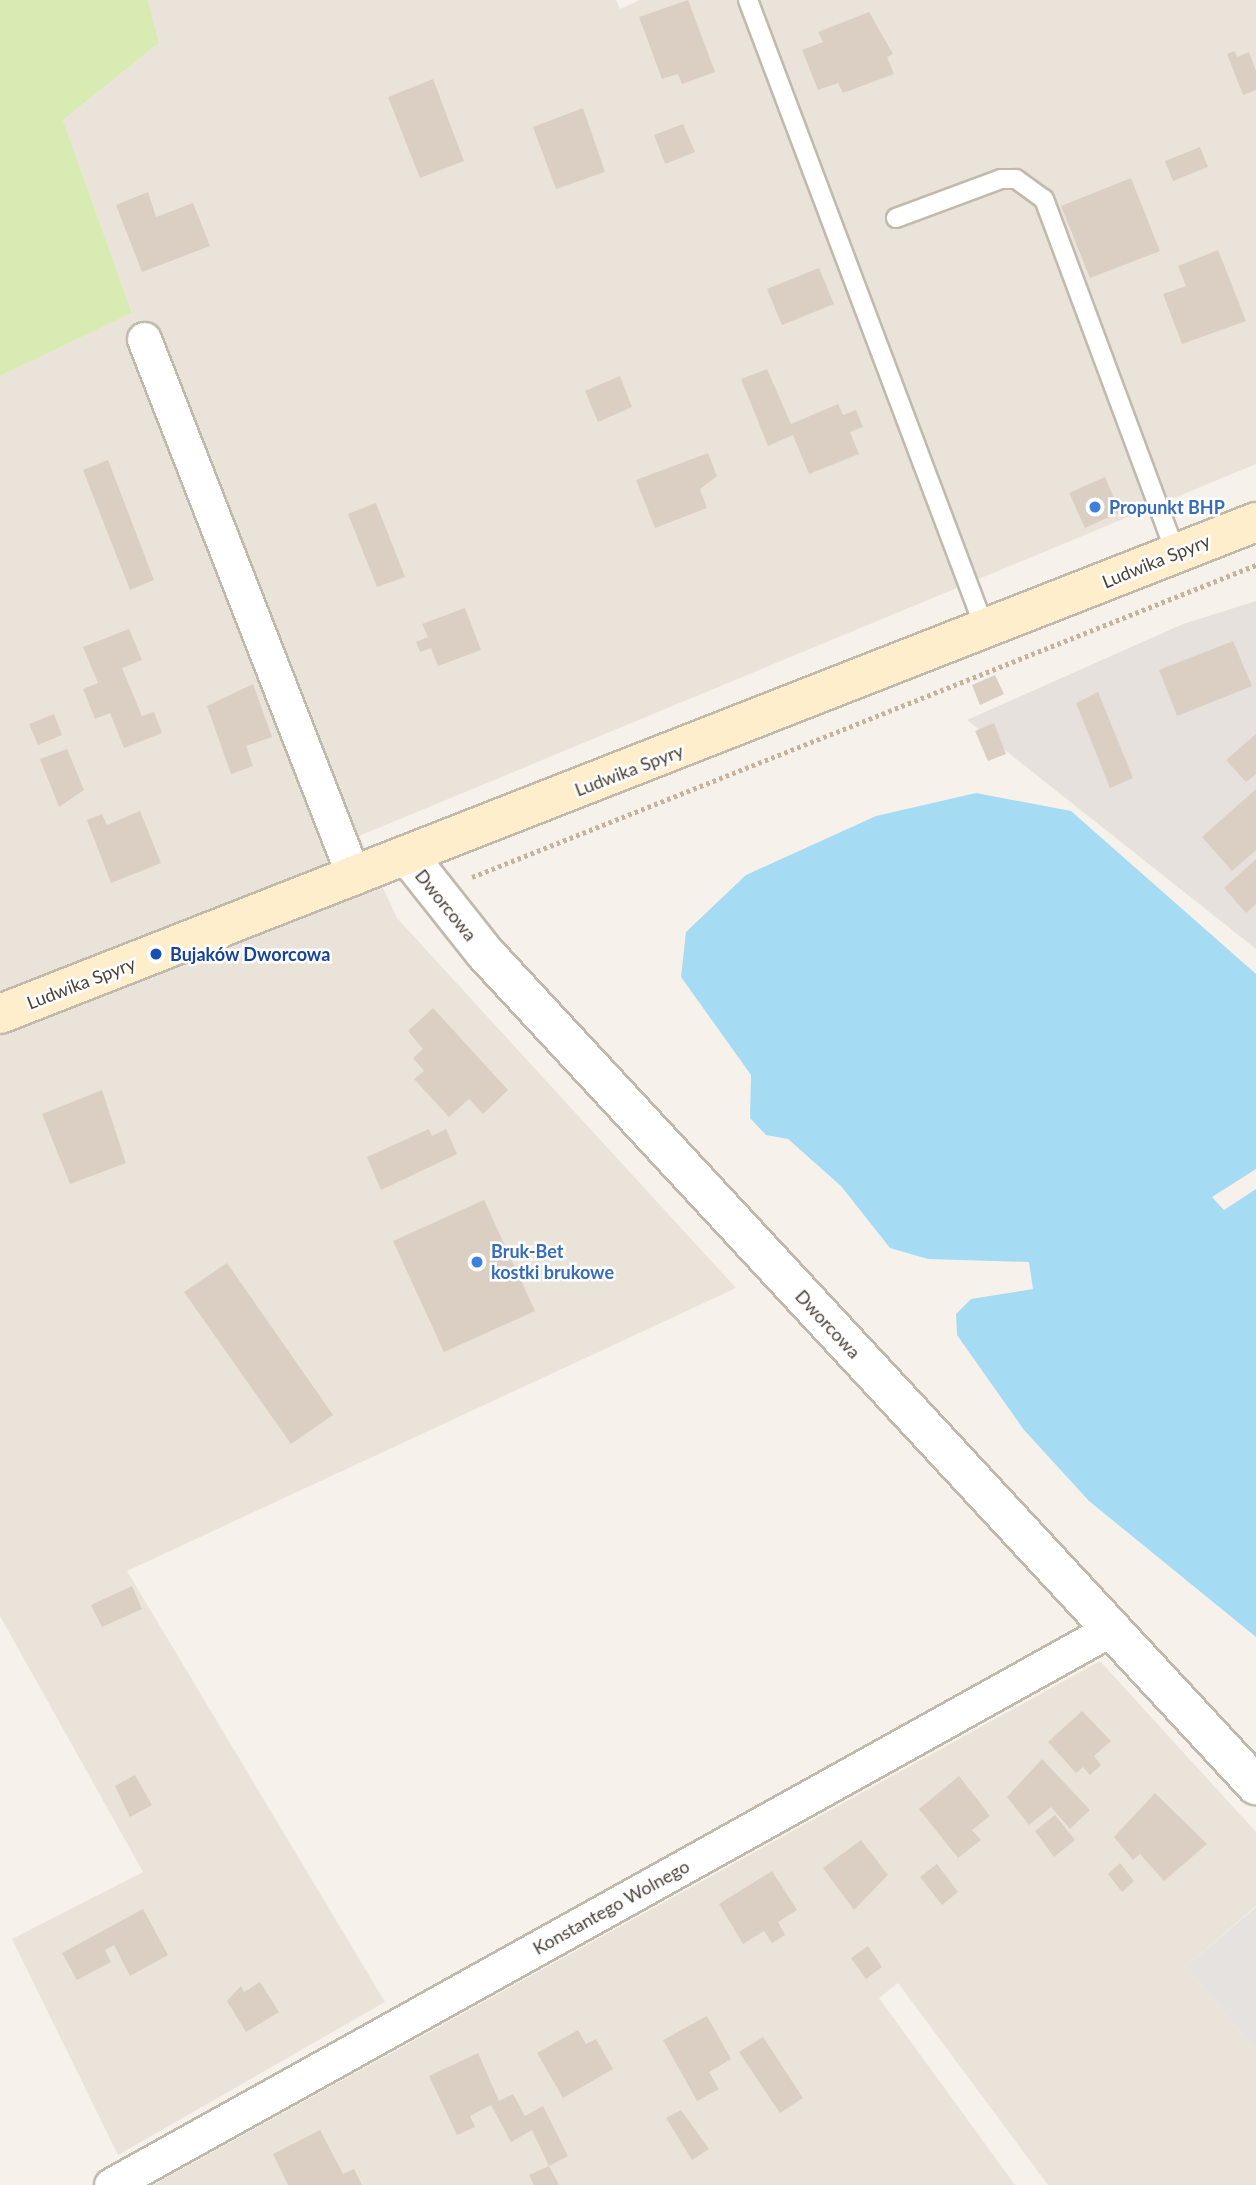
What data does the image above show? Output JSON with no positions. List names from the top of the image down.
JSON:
{
  "streets": {
    "main road": ["Ludwika Spyry"],
    "street": ["Dworcowa", "Konstantego Wolnego"]
  },
  "crossings": [
    ["Ludwika Spyry", "Dworcowa"],
    ["Dworcowa", "Konstantego Wolnego"]
  ],
  "places": ["Propunkt BHP", "Bujaków Dworcowa", "Bruk-Bet kostki brukowe"]
}
